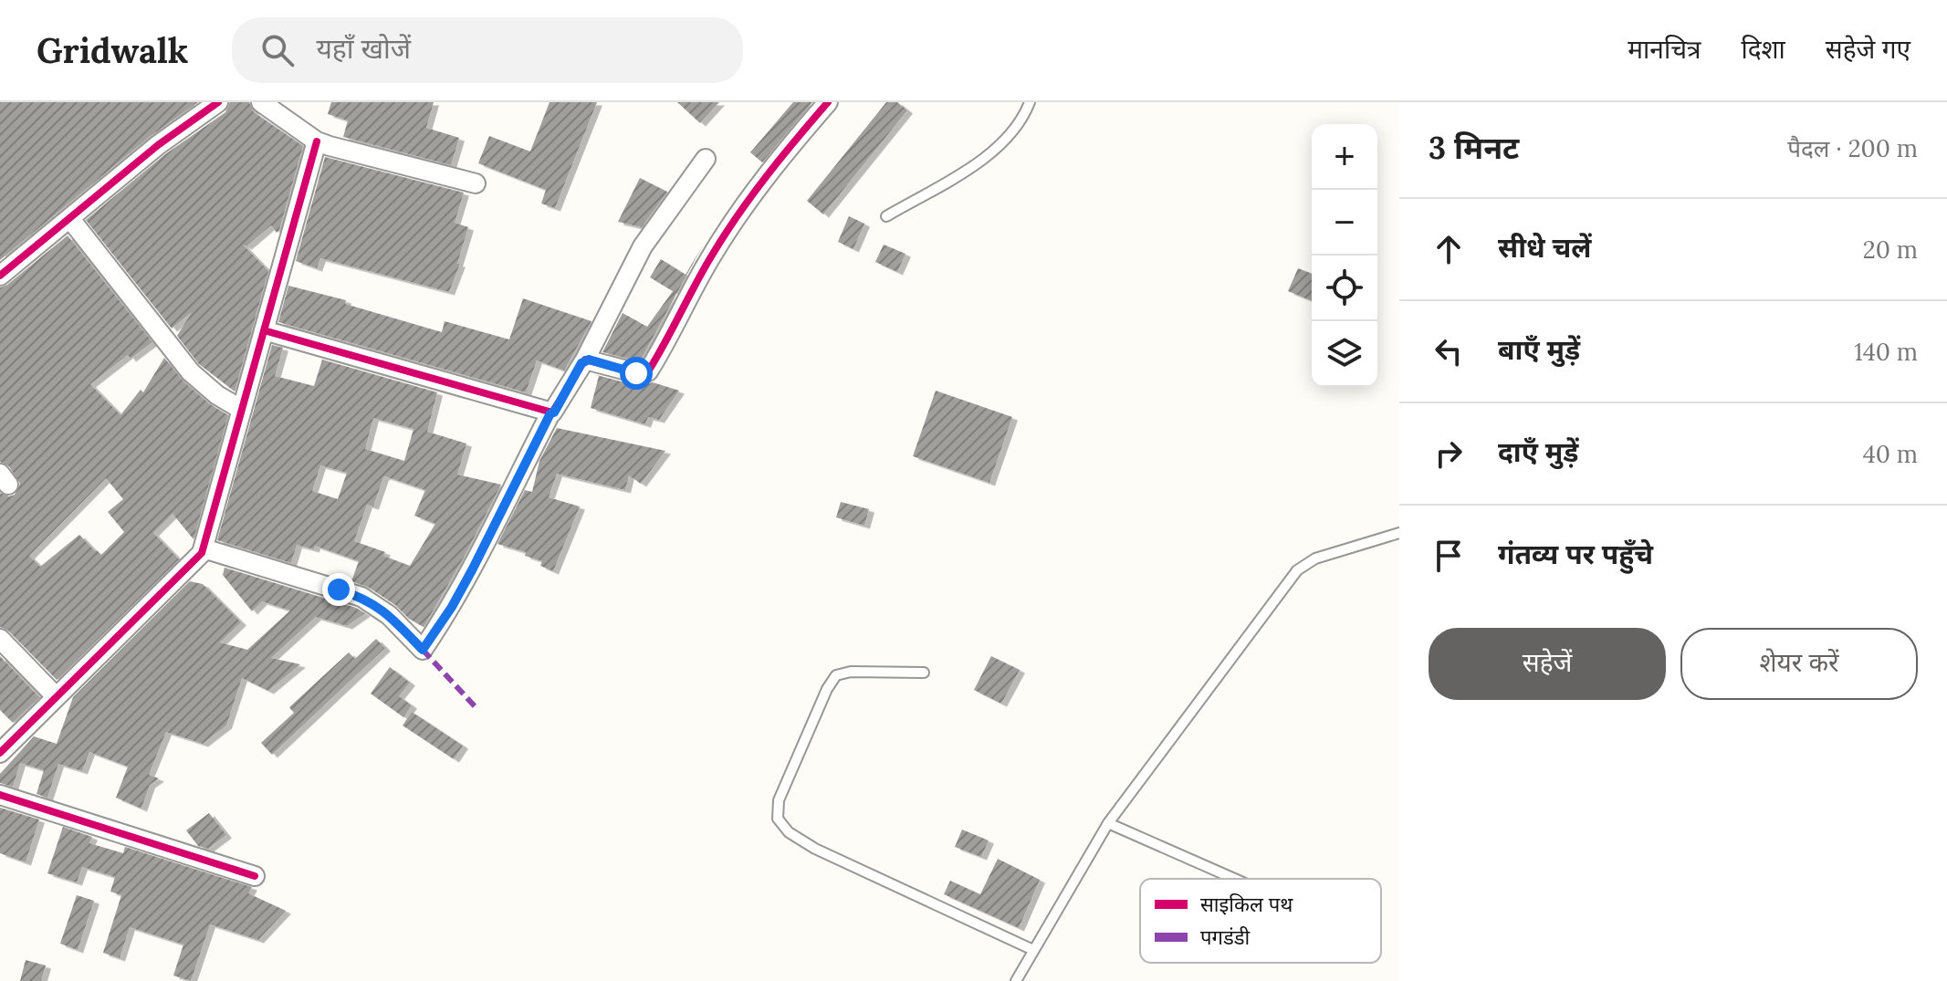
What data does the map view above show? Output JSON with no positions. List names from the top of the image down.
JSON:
{
  "legend": ["साइकिल पथ", "पगडंडी"],
  "page": {
    "header": "Gridwalk",
    "search": "यहाँ खोजें",
    "nav": ["मानचित्र", "दिशा", "सहेजे गए"],
    "heading": ["3 मिनट", "पैदल · 200 m"],
    "map_buttons": ["+", "−"],
    "list": [
      ["सीधे चलें", "20 m"],
      ["बाएँ मुड़ें", "140 m"],
      ["दाएँ मुड़ें", "40 m"],
      "गंतव्य पर पहुँचे"
    ],
    "buttons": ["सहेजें", "शेयर करें"]
  }
}
